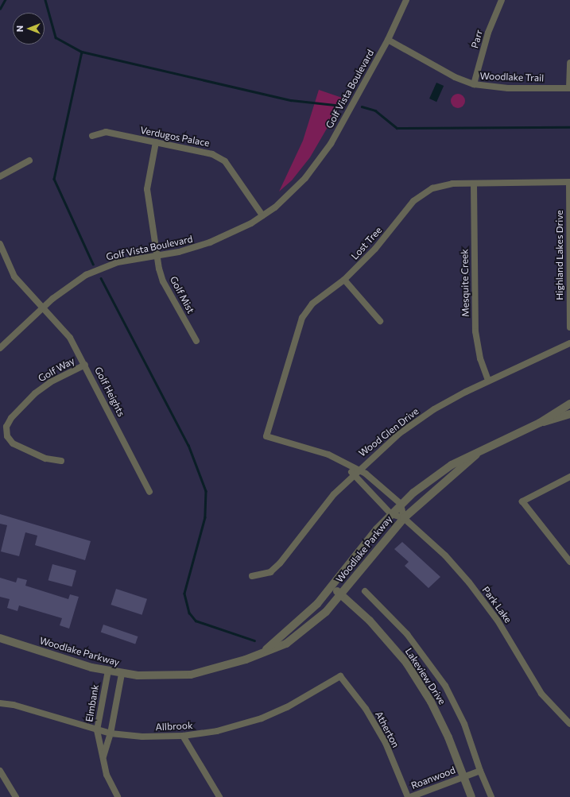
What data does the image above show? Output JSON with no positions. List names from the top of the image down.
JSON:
{
  "streets": {
    "street": [
      "Parr",
      "Woodlake Trail",
      "Golf Vista Boulevard",
      "Verdugos Palace",
      "Lost Tree",
      "Highland Lakes Drive",
      "Mesquite Creek",
      "Golf Mist",
      "Golf Way",
      "Golf Heights",
      "Wood Glen Drive",
      "Woodlake Parkway",
      "Park Lake",
      "Lakeview Drive",
      "Elmbank",
      "Allbrook",
      "Atherton",
      "Roanwood"
    ]
  },
  "crossings": [
    ["Parr", "Woodlake Trail"],
    ["Woodlake Trail", "Golf Vista Boulevard"],
    ["Golf Vista Boulevard", "Verdugos Palace"],
    ["Golf Vista Boulevard", "Golf Mist"],
    ["Golf Vista Boulevard", "Golf Heights"],
    ["Verdugos Palace", "Golf Mist"],
    ["Lost Tree", "Highland Lakes Drive"],
    ["Lost Tree", "Mesquite Creek"],
    ["Mesquite Creek", "Wood Glen Drive"],
    ["Golf Way", "Golf Heights"],
    ["Woodlake Parkway", "Park Lake"],
    ["Woodlake Parkway", "Lakeview Drive"],
    ["Woodlake Parkway", "Elmbank"],
    ["Lakeview Drive", "Roanwood"],
    ["Elmbank", "Allbrook"],
    ["Allbrook", "Atherton"],
    ["Atherton", "Roanwood"]
  ],
  "north": "left"
}
